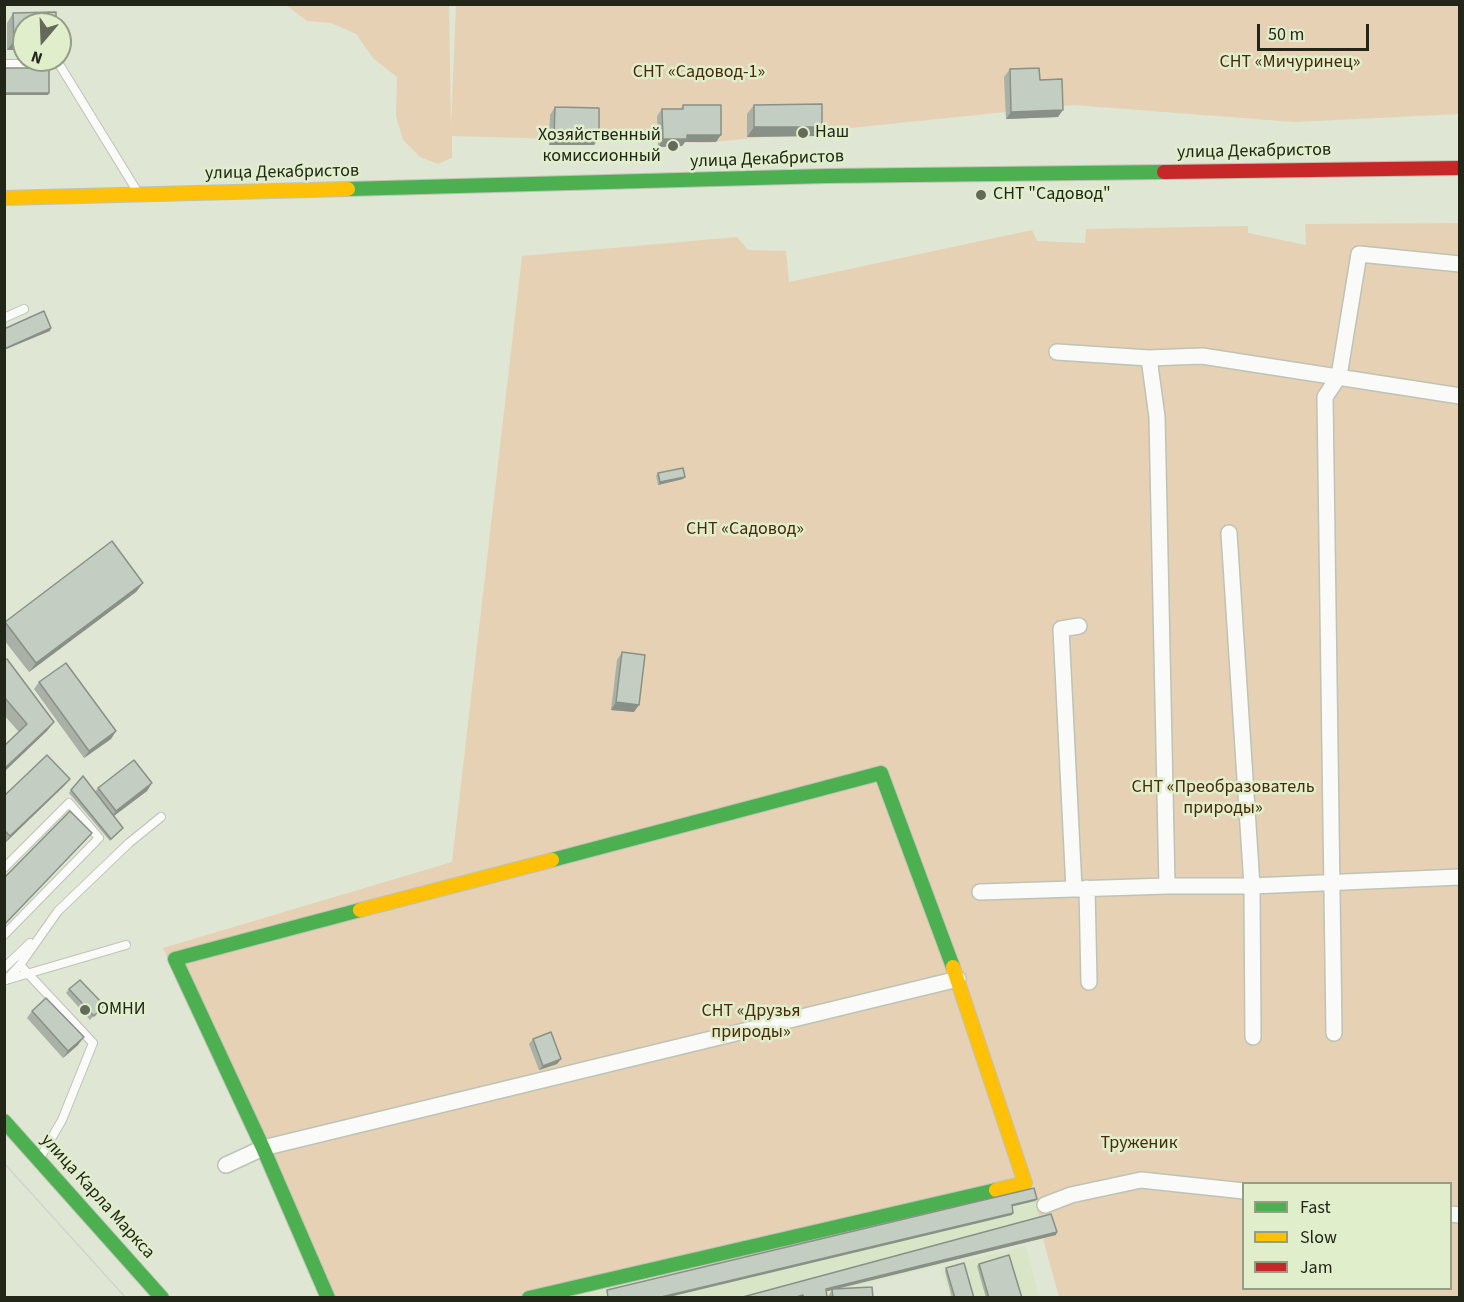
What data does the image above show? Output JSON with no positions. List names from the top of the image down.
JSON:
{
  "streets": {
    "street": ["улица Декабристов", "улица Карла Маркса"]
  },
  "parks": [
    "СНТ «Мичуринец»",
    "СНТ «Садовод-1»",
    "СНТ «Садовод»",
    "СНТ «Преобразователь природы»",
    "СНТ «Друзья природы»",
    "Труженик"
  ],
  "places": [
    "Наш",
    "Хозяйственный комиссионный",
    "СНТ \"Садовод\"",
    "ОМНИ"
  ],
  "legend": ["Fast", "Slow", "Jam"],
  "scale_bar": "50 m",
  "north": "bottom"
}
